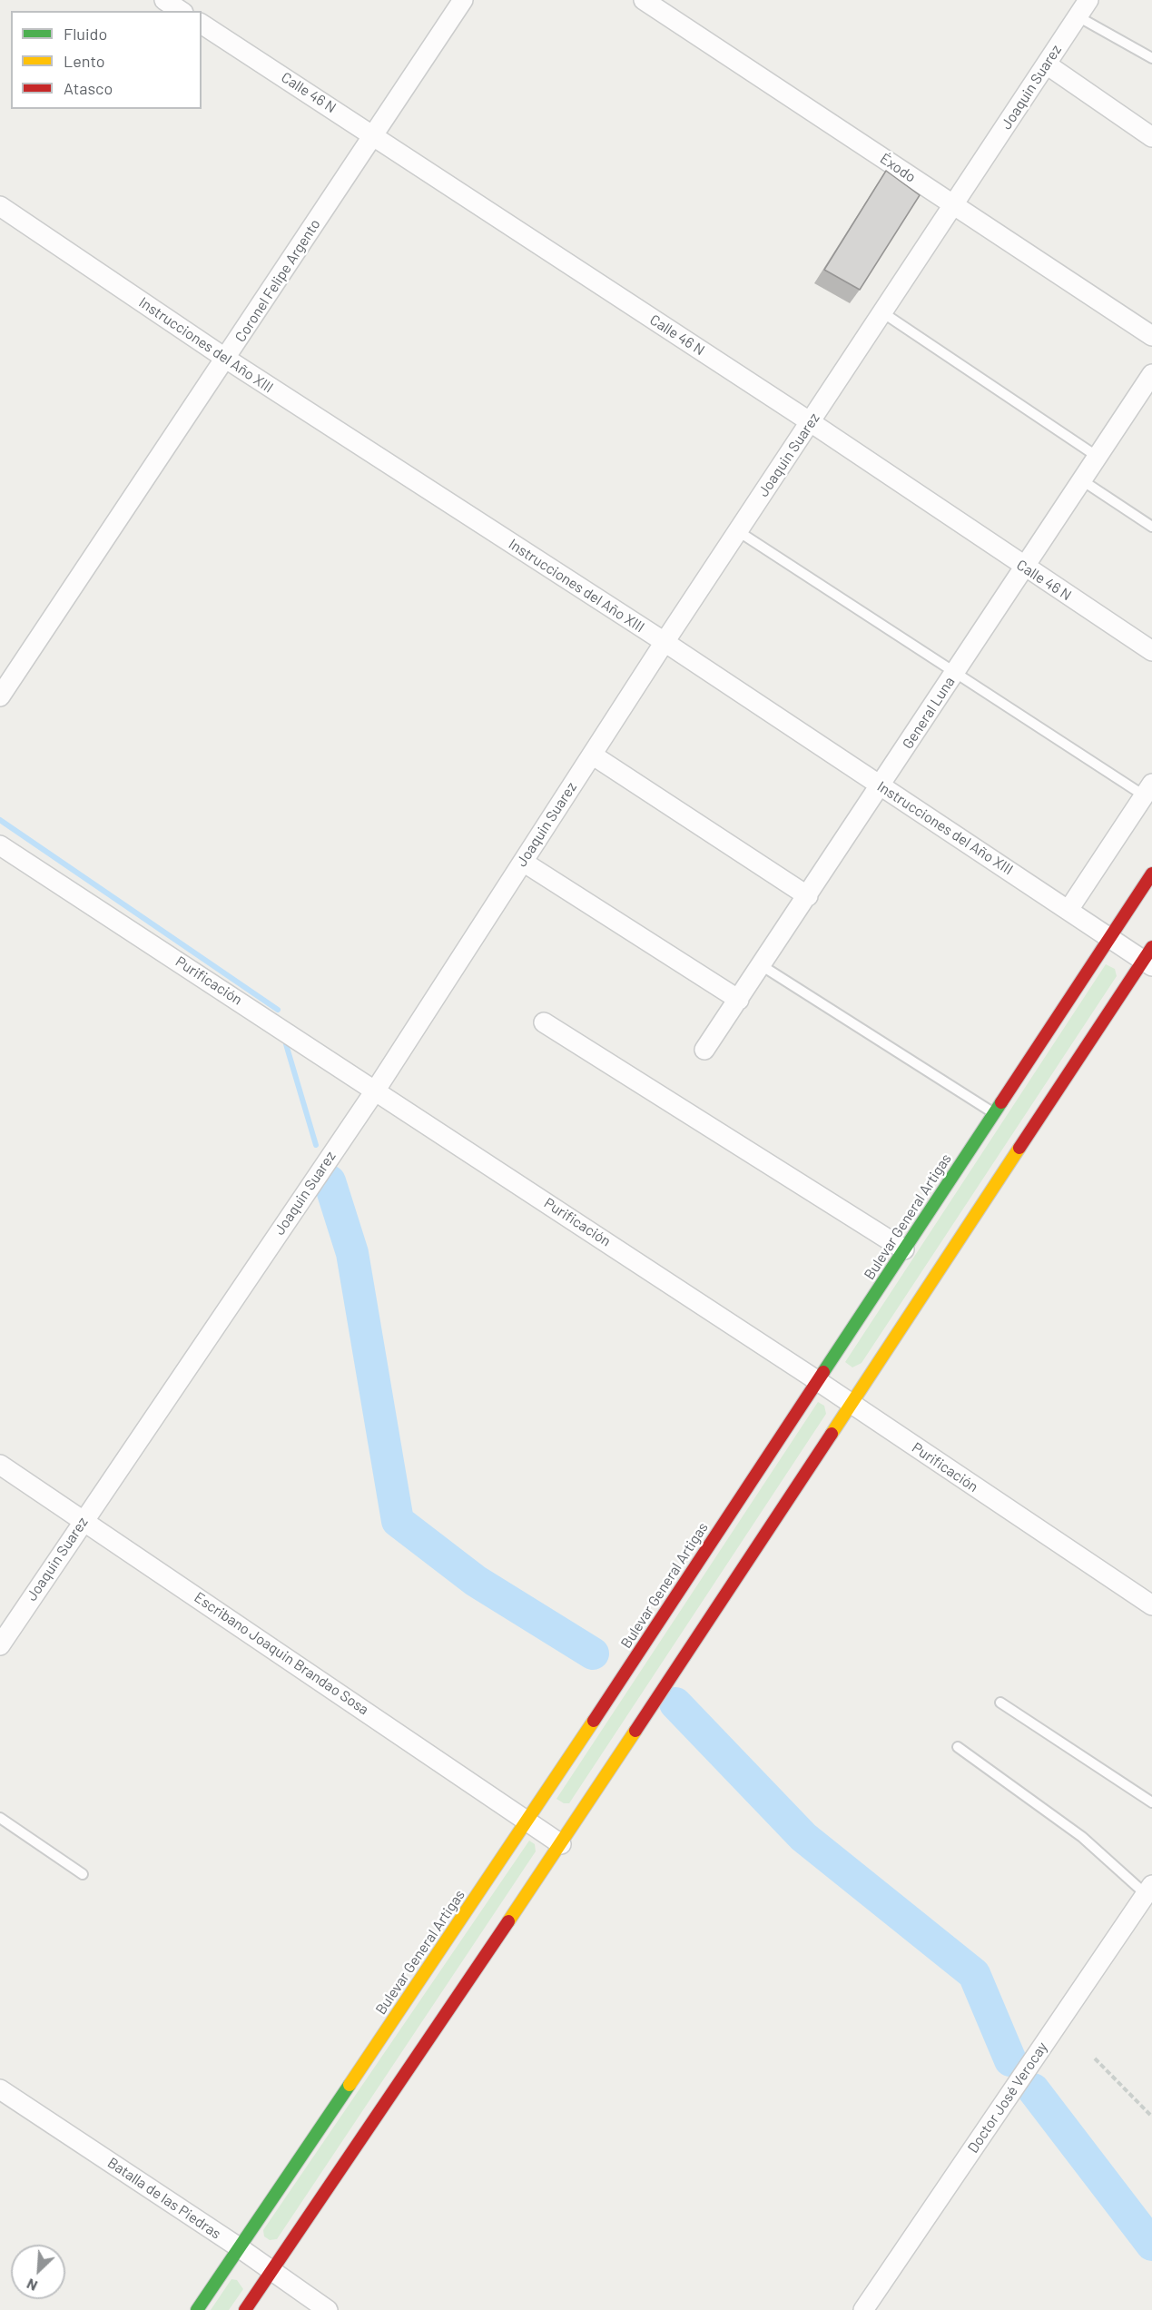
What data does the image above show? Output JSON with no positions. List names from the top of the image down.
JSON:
{
  "streets": {
    "street": [
      "Joaquin Suarez",
      "Calle 46 N",
      "Éxodo",
      "Coronel Felipe Argento",
      "Instrucciones del Año XIII",
      "General Luna",
      "Purificación",
      "Bulevar General Artigas",
      "Escribano Joaquin Brandao Sosa",
      "Doctor José Verocay",
      "Batalla de las Piedras"
    ]
  },
  "crossings": [
    ["Joaquin Suarez", "Calle 46 N"],
    ["Joaquin Suarez", "Éxodo"],
    ["Joaquin Suarez", "Instrucciones del Año XIII"],
    ["Joaquin Suarez", "Purificación"],
    ["Joaquin Suarez", "Escribano Joaquin Brandao Sosa"],
    ["Calle 46 N", "Coronel Felipe Argento"],
    ["Calle 46 N", "General Luna"],
    ["Coronel Felipe Argento", "Instrucciones del Año XIII"],
    ["Instrucciones del Año XIII", "General Luna"],
    ["Instrucciones del Año XIII", "Bulevar General Artigas"],
    ["Purificación", "Bulevar General Artigas"],
    ["Bulevar General Artigas", "Escribano Joaquin Brandao Sosa"],
    ["Bulevar General Artigas", "Batalla de las Piedras"]
  ],
  "legend": ["Fluido", "Lento", "Atasco"],
  "north": "bottom left"
}
